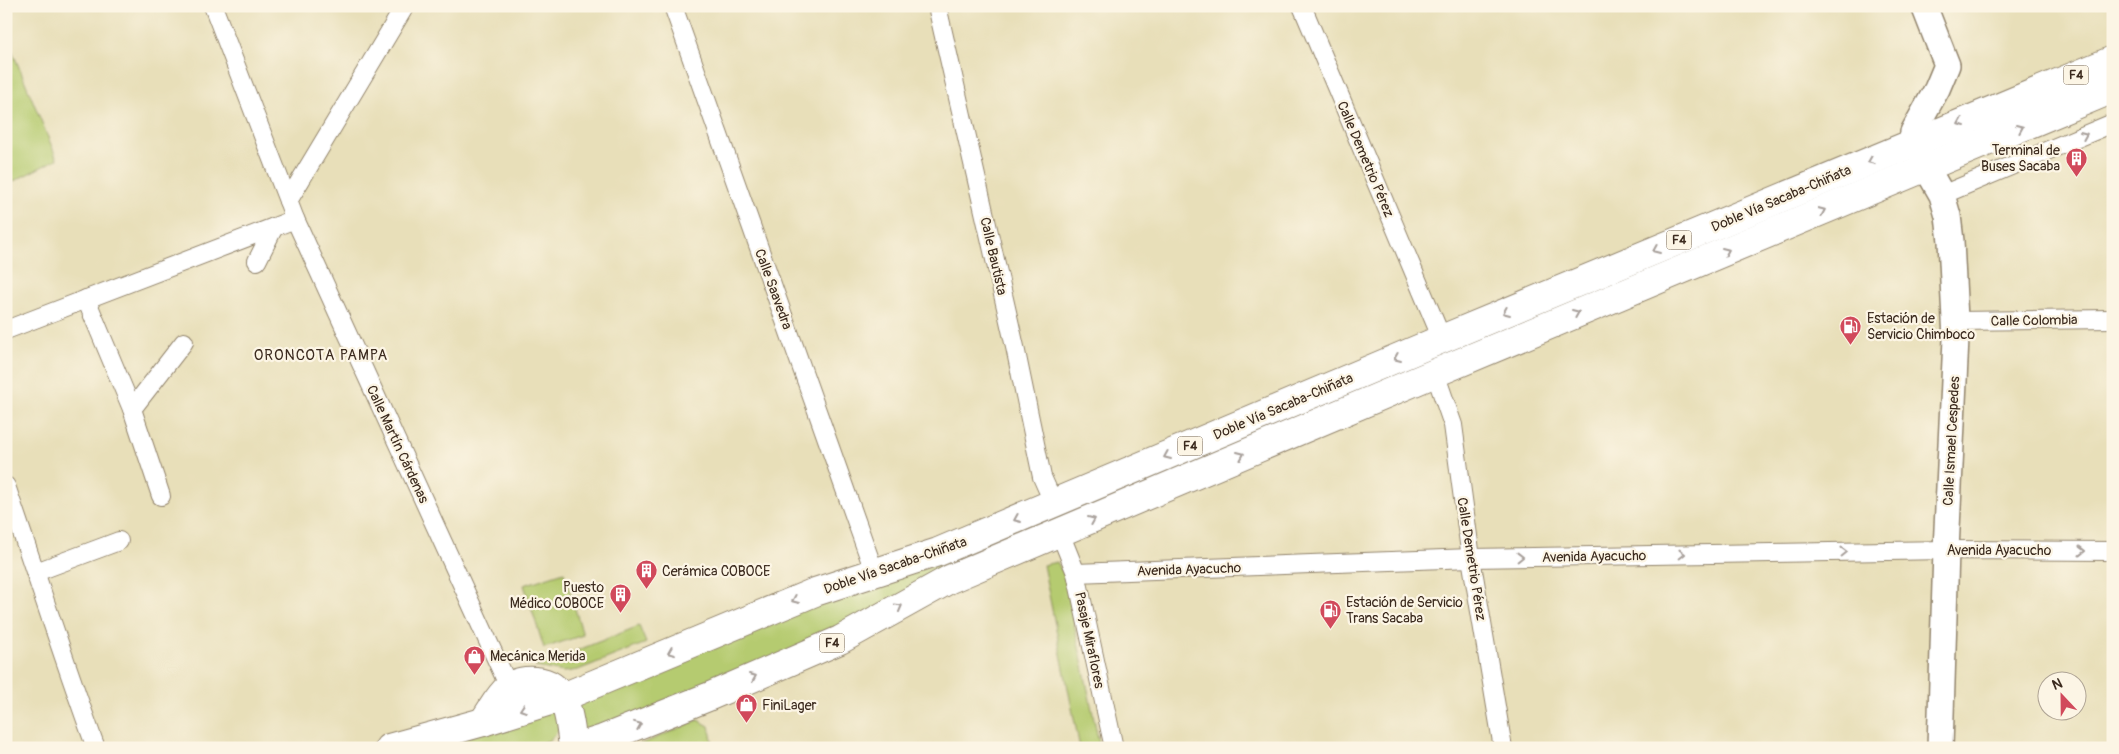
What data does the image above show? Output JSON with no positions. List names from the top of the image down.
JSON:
{
  "streets": {
    "highway": ["F4", "Doble Vía Sacaba-Chiñata"],
    "main road": ["Calle Ismael Cespedes"],
    "street": [
      "Calle Demetrio Pérez",
      "Calle Bautista",
      "Calle Saavedra",
      "Calle Colombia",
      "Calle Martín Cárdenas",
      "Avenida Ayacucho",
      "Pasaje Miraflores"
    ]
  },
  "crossings": [
    ["Calle Demetrio Pérez", "Doble Vía Sacaba-Chiñata"],
    ["Calle Demetrio Pérez", "Avenida Ayacucho"],
    ["Doble Vía Sacaba-Chiñata", "Calle Bautista"],
    ["Doble Vía Sacaba-Chiñata", "Calle Saavedra"],
    ["Doble Vía Sacaba-Chiñata", "Calle Ismael Cespedes"],
    ["Doble Vía Sacaba-Chiñata", "Pasaje Miraflores"],
    ["Calle Colombia", "Calle Ismael Cespedes"],
    ["Calle Ismael Cespedes", "Avenida Ayacucho"],
    ["Avenida Ayacucho", "Pasaje Miraflores"]
  ],
  "one_way": ["Avenida Ayacucho"],
  "districts": ["ORONCOTA PAMPA"],
  "places": {
    "building": ["Terminal de Buses Sacaba", "Cerámica COBOCE", "Puesto Médico COBOCE"],
    "fuel station": ["Estación de Servicio Chimboco", "Estación de Servicio Trans Sacaba"],
    "shop": ["Mecánica Merida", "FiniLager"]
  },
  "north": "top"
}
